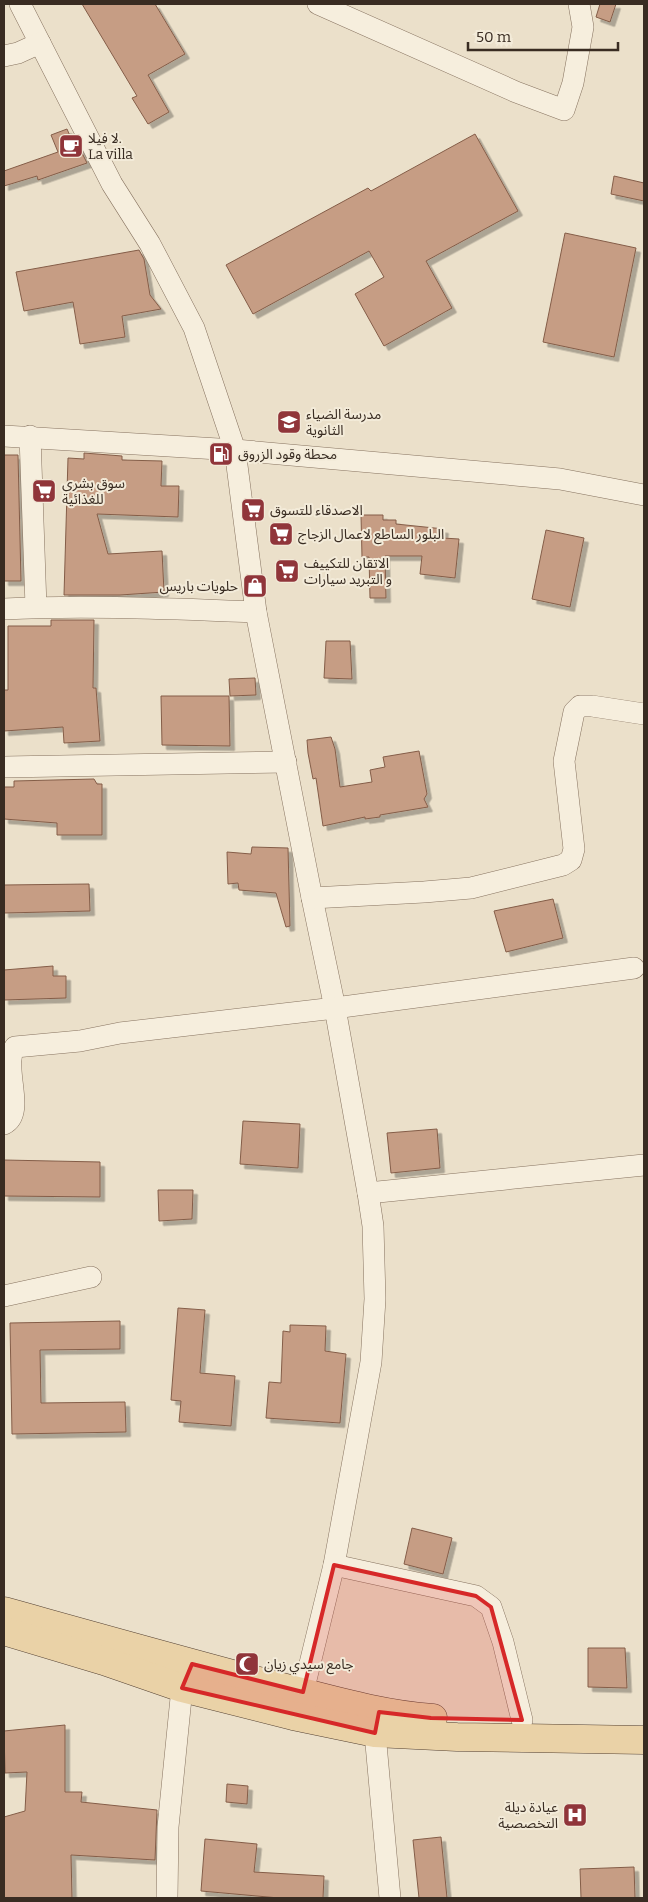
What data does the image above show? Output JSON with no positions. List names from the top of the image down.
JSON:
{
  "places": {
    "cafe": ["لا فيلا. La villa"],
    "school or university": ["مدرسة الضياء الثانوية"],
    "fuel station": ["محطة وقود الزروق"],
    "supermarket": [
      "سوق بشرى للغذائية",
      "الاصدقاء للتسوق",
      "البلور الساطع لاعمال الزجاج",
      "الاتقان للتكييف و التبريد سيارات"
    ],
    "shop": ["حلويات باريس"],
    "mosque": ["جامع سيدي زيان"],
    "hospital": ["عيادة ديلة التخصصية"]
  },
  "scale_bar": "50 m"
}
